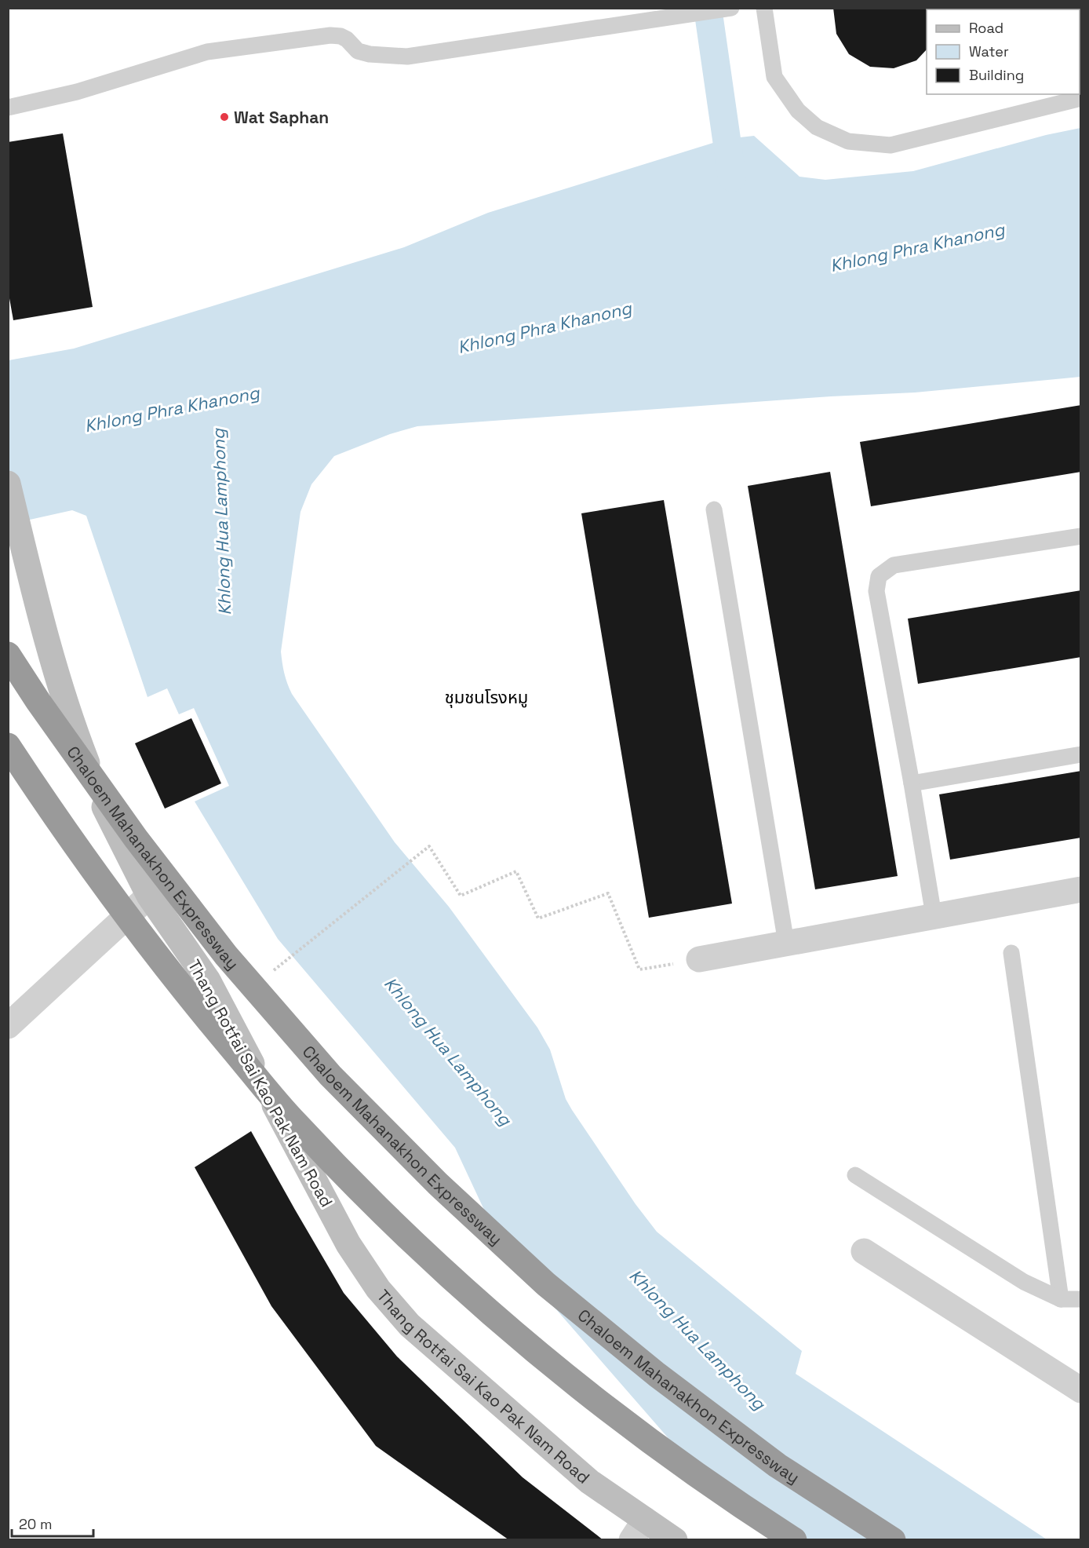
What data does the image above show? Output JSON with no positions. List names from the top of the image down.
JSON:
{
  "streets": {
    "highway": ["Chaloem Mahanakhon Expressway"],
    "main road": ["Thang Rotfai Sai Kao Pak Nam Road"]
  },
  "districts": ["ชุมชนโรงหมู"],
  "water": ["Khlong Phra Khanong", "Khlong Hua Lamphong"],
  "places": ["Wat Saphan"],
  "legend": ["Road", "Water", "Building"],
  "scale_bar": "20 m"
}
